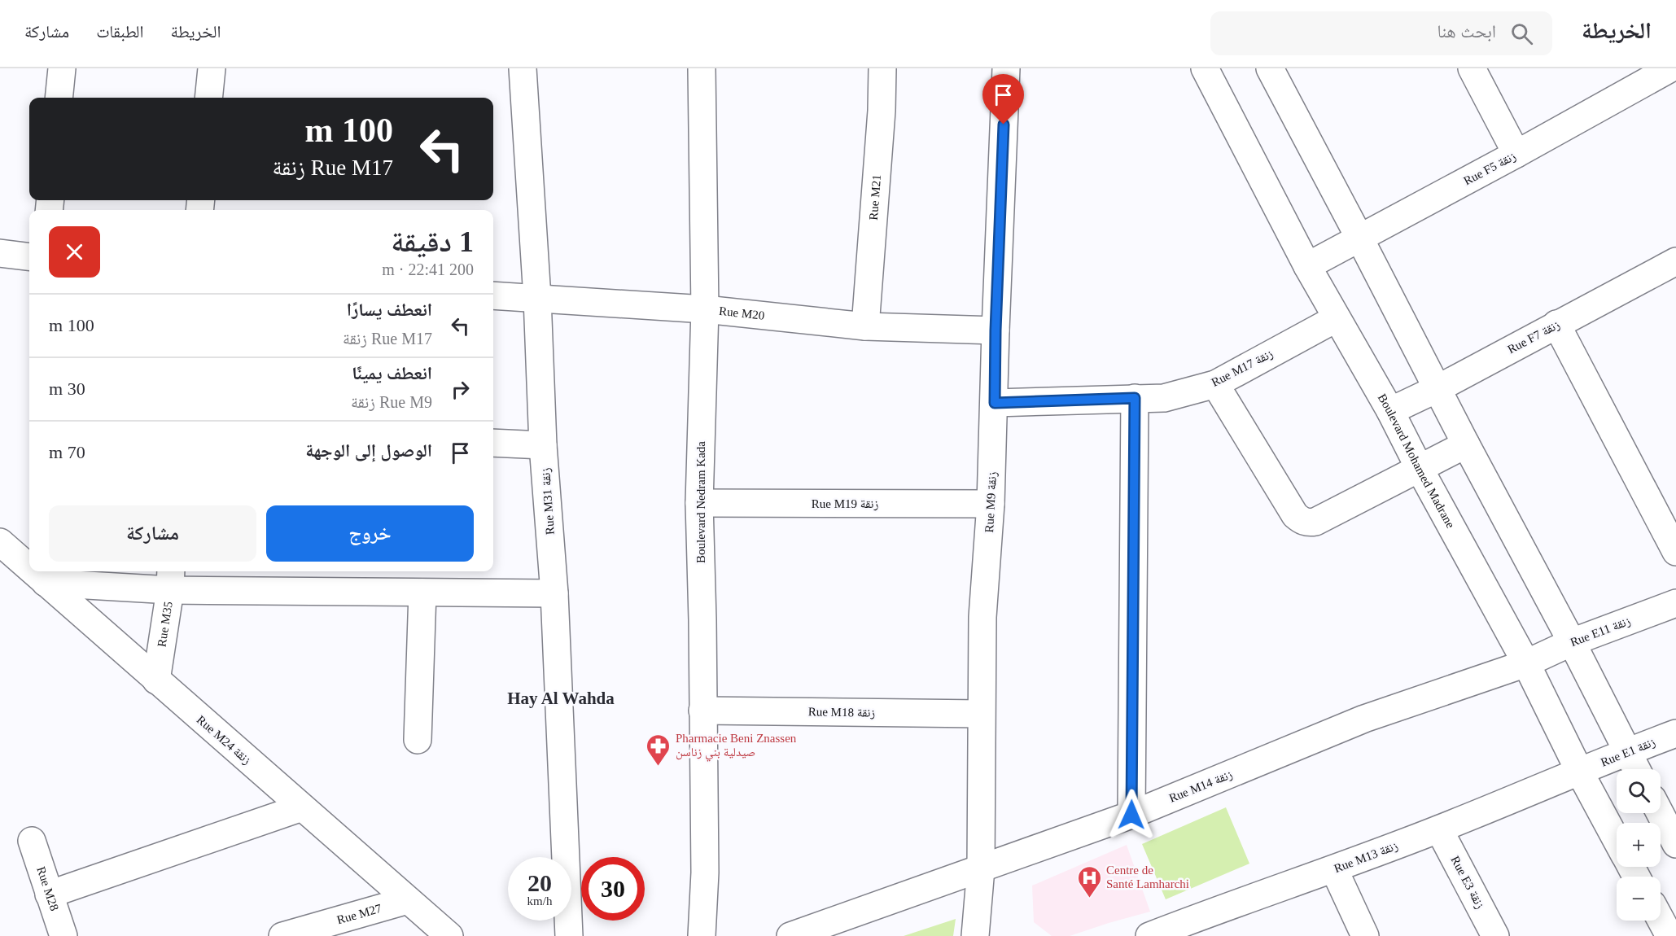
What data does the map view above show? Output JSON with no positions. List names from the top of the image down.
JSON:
{
  "streets": {
    "street": [
      "Rue F5 زنقة",
      "Rue M21",
      "Rue M20",
      "Rue F7 زنقة",
      "Rue M17 زنقة",
      "Boulevard Mohamed Madrane",
      "Rue M31 زنقة",
      "Boulevard Nedram Kada",
      "Rue M9 زنقة",
      "Rue M19 زنقة",
      "Rue M35",
      "Rue E11 زنقة",
      "Rue M18 زنقة",
      "Rue M24 زنقة",
      "Rue E1 زنقة",
      "Rue M14 زنقة",
      "Rue M13 زنقة",
      "Rue E3 زنقة",
      "Rue M28",
      "Rue M27"
    ]
  },
  "crossings": [
    ["Rue F5 زنقة", "Boulevard Mohamed Madrane"],
    ["Rue M21", "Rue M20"],
    ["Rue M20", "Rue M31 زنقة"],
    ["Rue M20", "Boulevard Nedram Kada"],
    ["Rue M20", "Rue M9 زنقة"],
    ["Rue F7 زنقة", "Boulevard Mohamed Madrane"],
    ["Rue M17 زنقة", "Boulevard Mohamed Madrane"],
    ["Rue M17 زنقة", "Rue M9 زنقة"],
    ["Boulevard Mohamed Madrane", "Rue E11 زنقة"],
    ["Boulevard Mohamed Madrane", "Rue E1 زنقة"],
    ["Boulevard Mohamed Madrane", "Rue M14 زنقة"],
    ["Boulevard Mohamed Madrane", "Rue M13 زنقة"],
    ["Boulevard Nedram Kada", "Rue M19 زنقة"],
    ["Boulevard Nedram Kada", "Rue M18 زنقة"],
    ["Rue M9 زنقة", "Rue M19 زنقة"],
    ["Rue M9 زنقة", "Rue M18 زنقة"],
    ["Rue M9 زنقة", "Rue M14 زنقة"],
    ["Rue M35", "Rue M24 زنقة"],
    ["Rue E11 زنقة", "Rue M14 زنقة"],
    ["Rue M24 زنقة", "Rue M27"],
    ["Rue E1 زنقة", "Rue M13 زنقة"],
    ["Rue M13 زنقة", "Rue E3 زنقة"]
  ],
  "districts": ["Hay Al Wahda"],
  "places": {
    "pharmacy": ["Pharmacie Beni Znassen صيدلية بني زناسن"],
    "hospital": ["Centre de Santé Lamharchi"]
  },
  "page": {
    "header": "الخريطة",
    "search": "ابحث هنا",
    "nav": ["الخريطة", "الطبقات", "مشاركة"],
    "turn": ["100 m", "Rue M17 زنقة"],
    "heading": ["1 دقيقة", "200 m · 22:41"],
    "list": [
      {
        "name": "انعطف يسارًا",
        "note": "Rue M17 زنقة",
        "value": "100 m"
      },
      {
        "name": "انعطف يمينًا",
        "note": "Rue M9 زنقة",
        "value": "30 m"
      },
      {
        "name": "الوصول إلى الوجهة",
        "value": "70 m"
      }
    ],
    "buttons": ["خروج", "مشاركة"],
    "map_buttons": ["+", "−"],
    "speed": "20 km/h",
    "limit": "30"
  }
}
